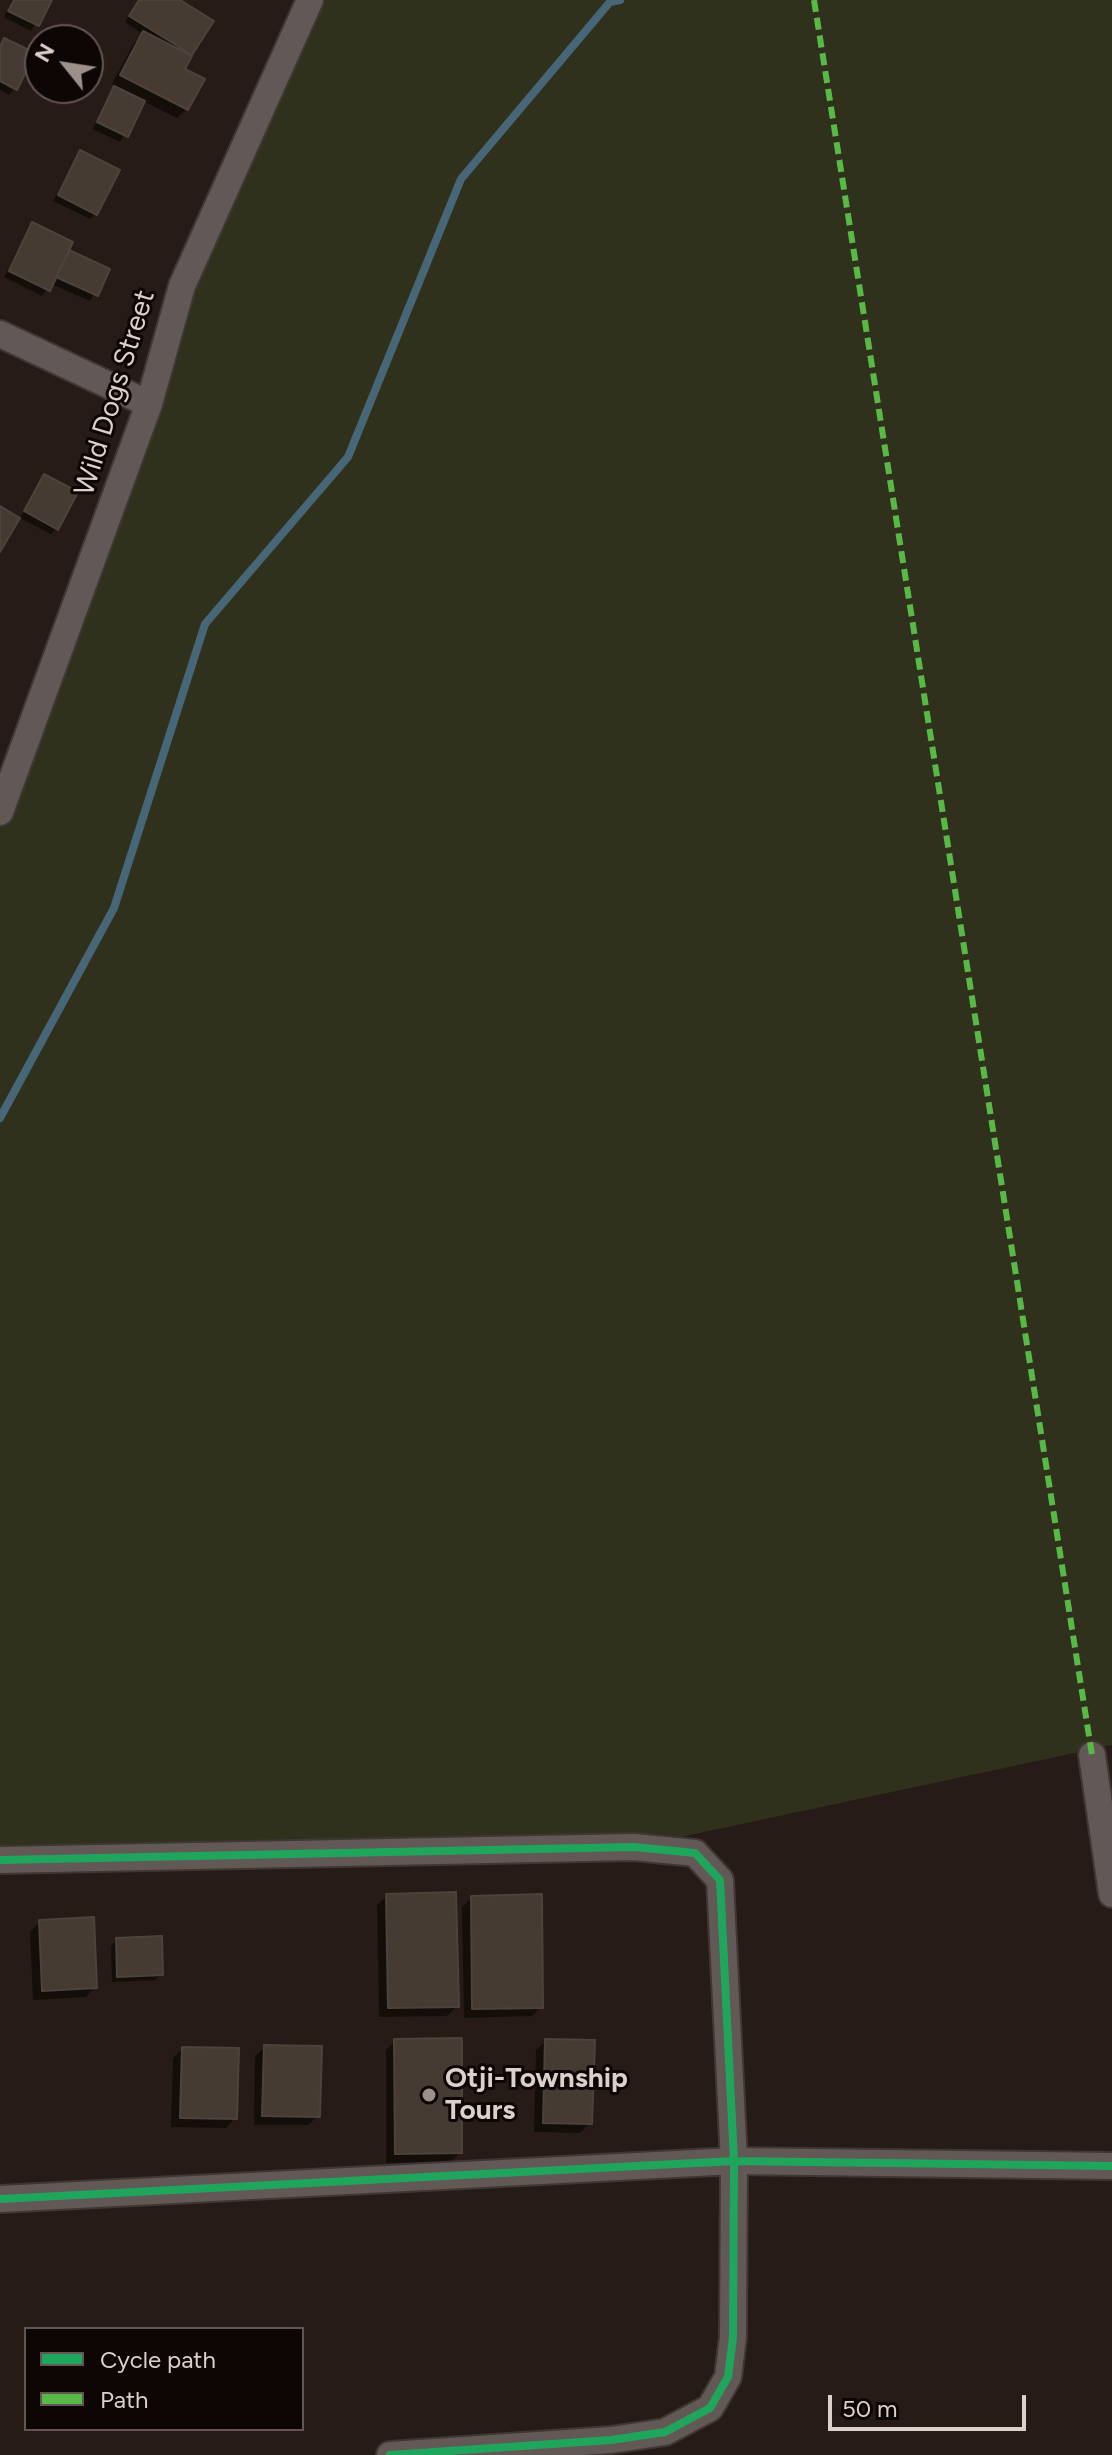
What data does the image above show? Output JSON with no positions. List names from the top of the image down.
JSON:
{
  "streets": {
    "street": ["Wild Dogs Street"]
  },
  "places": ["Otji-Township Tours"],
  "legend": ["Cycle path", "Path"],
  "scale_bar": "50 m",
  "north": "top left"
}
